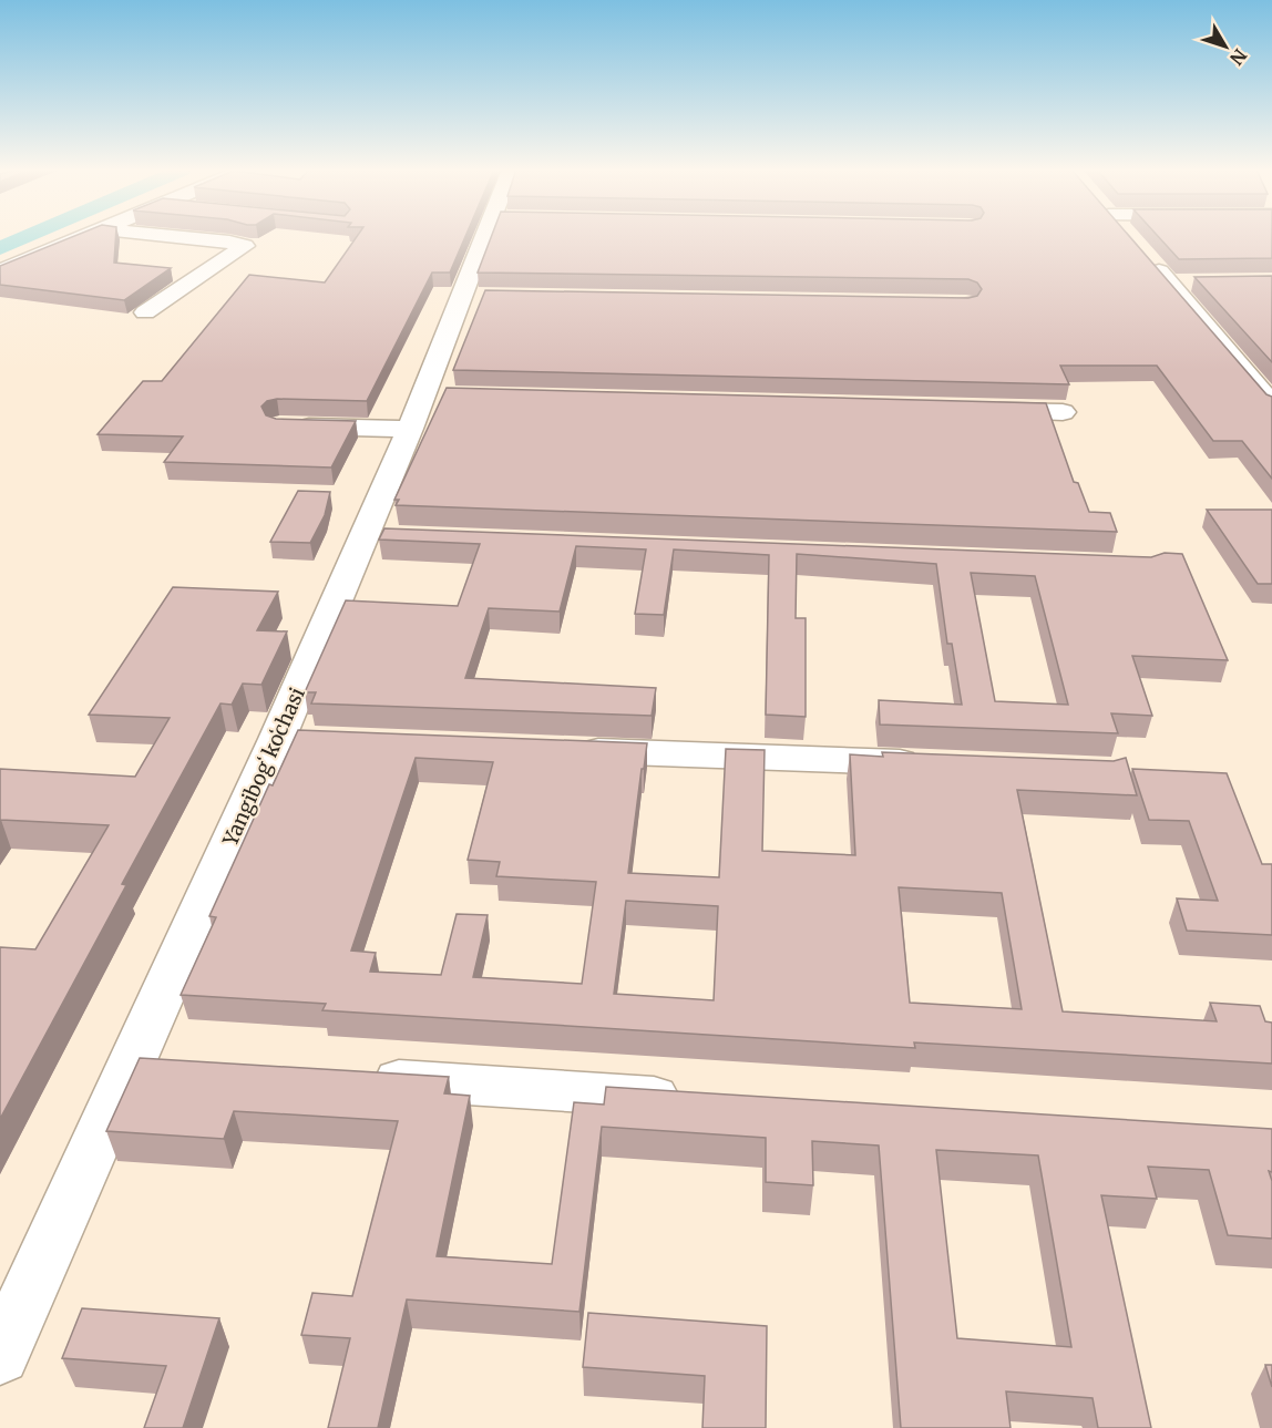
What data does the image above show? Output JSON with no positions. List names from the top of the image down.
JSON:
{
  "streets": {
    "street": ["Yangibogʻ koʻchasi"]
  },
  "north": "bottom right"
}
